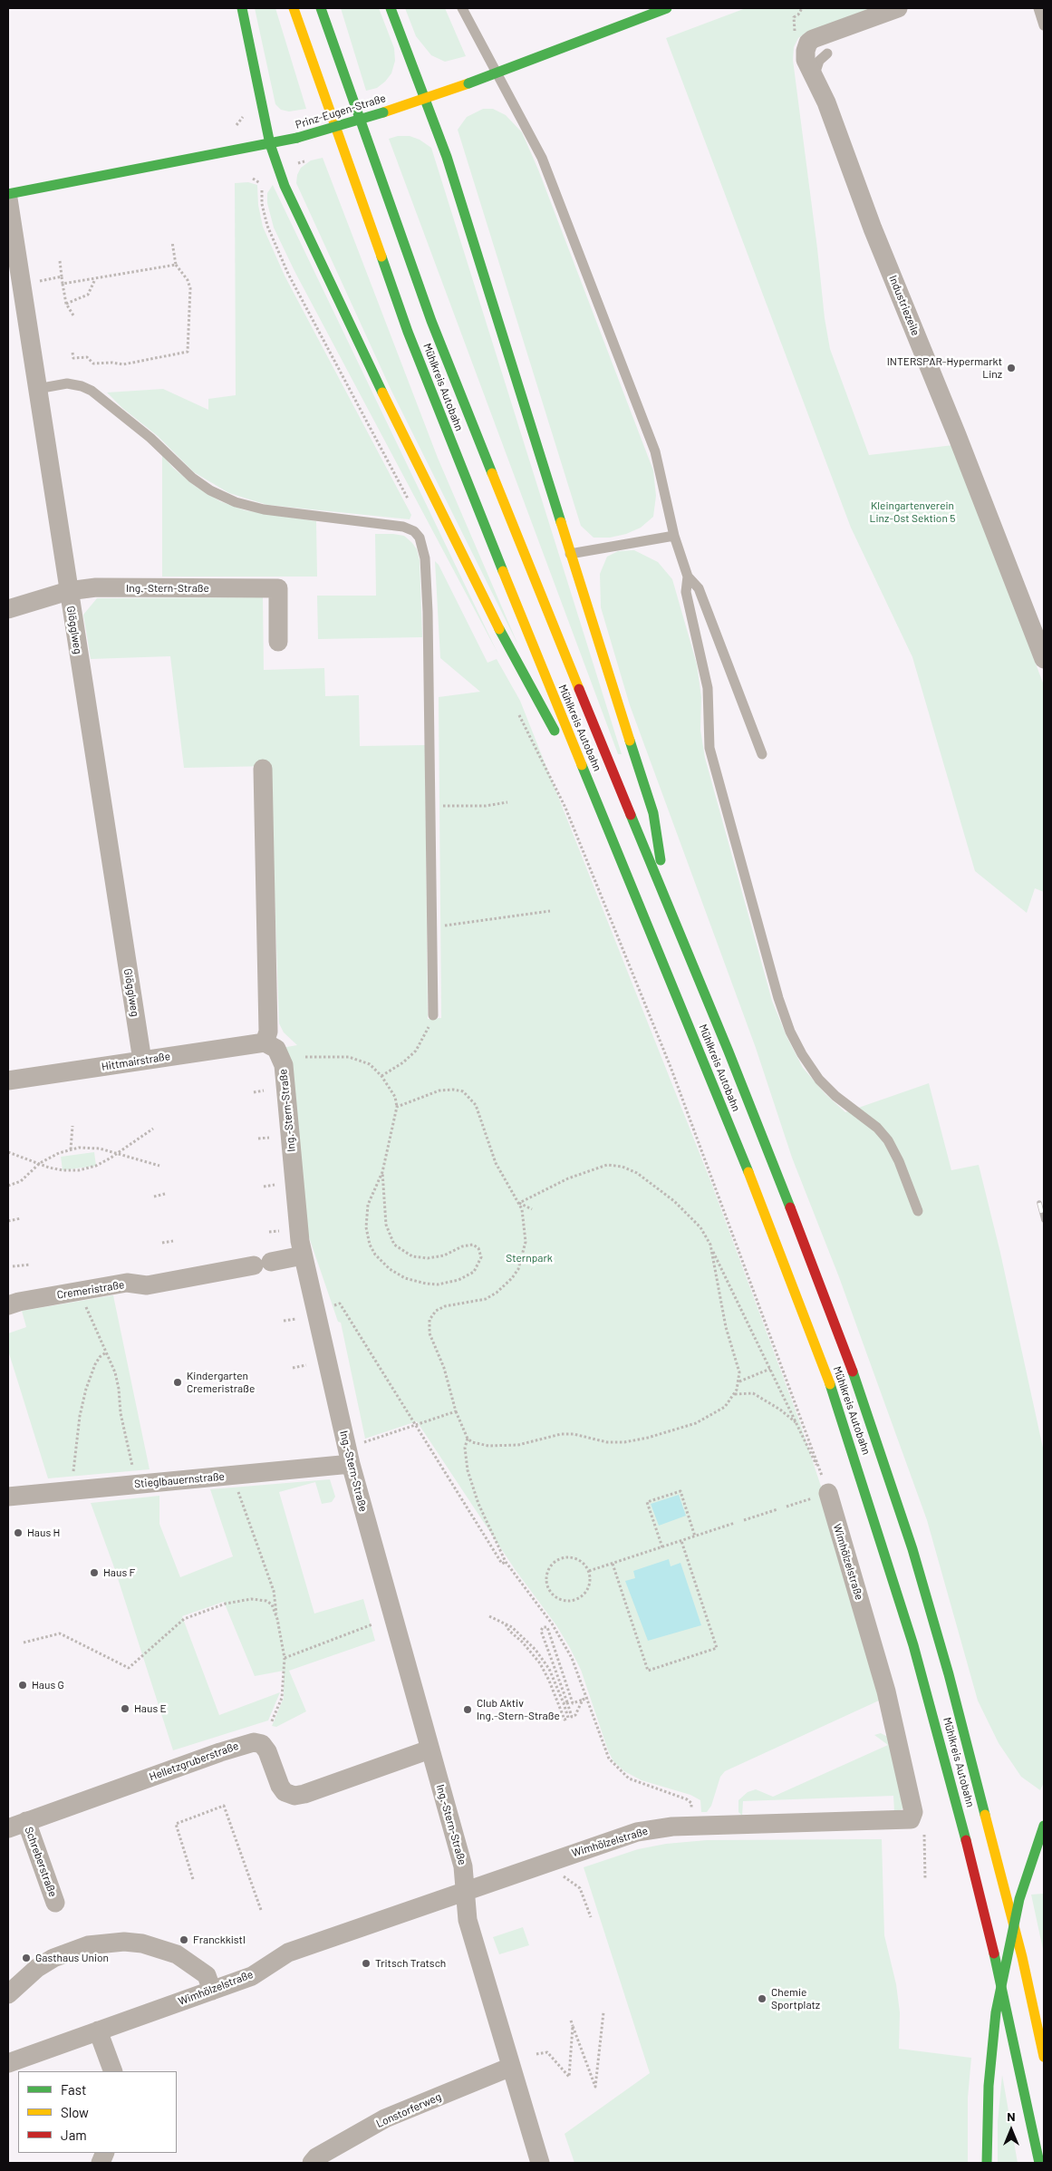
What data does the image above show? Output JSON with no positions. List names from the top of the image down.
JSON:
{
  "streets": {
    "main road": ["Prinz-Eugen-Straße", "Mühlkreis Autobahn"],
    "street": [
      "Industriezeile",
      "Ing.-Stern-Straße",
      "Glögglweg",
      "Hittmairstraße",
      "Cremeristraße",
      "Stieglbauernstraße",
      "Wimhölzelstraße",
      "Helletzgruberstraße",
      "Schreberstraße",
      "Lonstorferweg"
    ]
  },
  "crossings": [
    ["Ing.-Stern-Straße", "Glögglweg"],
    ["Ing.-Stern-Straße", "Hittmairstraße"],
    ["Ing.-Stern-Straße", "Cremeristraße"],
    ["Ing.-Stern-Straße", "Stieglbauernstraße"],
    ["Ing.-Stern-Straße", "Wimhölzelstraße"],
    ["Ing.-Stern-Straße", "Helletzgruberstraße"],
    ["Ing.-Stern-Straße", "Lonstorferweg"],
    ["Glögglweg", "Hittmairstraße"],
    ["Helletzgruberstraße", "Schreberstraße"]
  ],
  "parks": ["Kleingartenverein Linz-Ost Sektion 5", "Sternpark"],
  "places": [
    "INTERSPAR-Hypermarkt Linz",
    "Kindergarten Cremeristraße",
    "Haus H",
    "Haus F",
    "Haus G",
    "Haus E",
    "Club Aktiv Ing.-Stern-Straße",
    "Franckkistl",
    "Gasthaus Union",
    "Tritsch Tratsch",
    "Chemie Sportplatz"
  ],
  "legend": ["Fast", "Slow", "Jam"],
  "north": "top"
}
